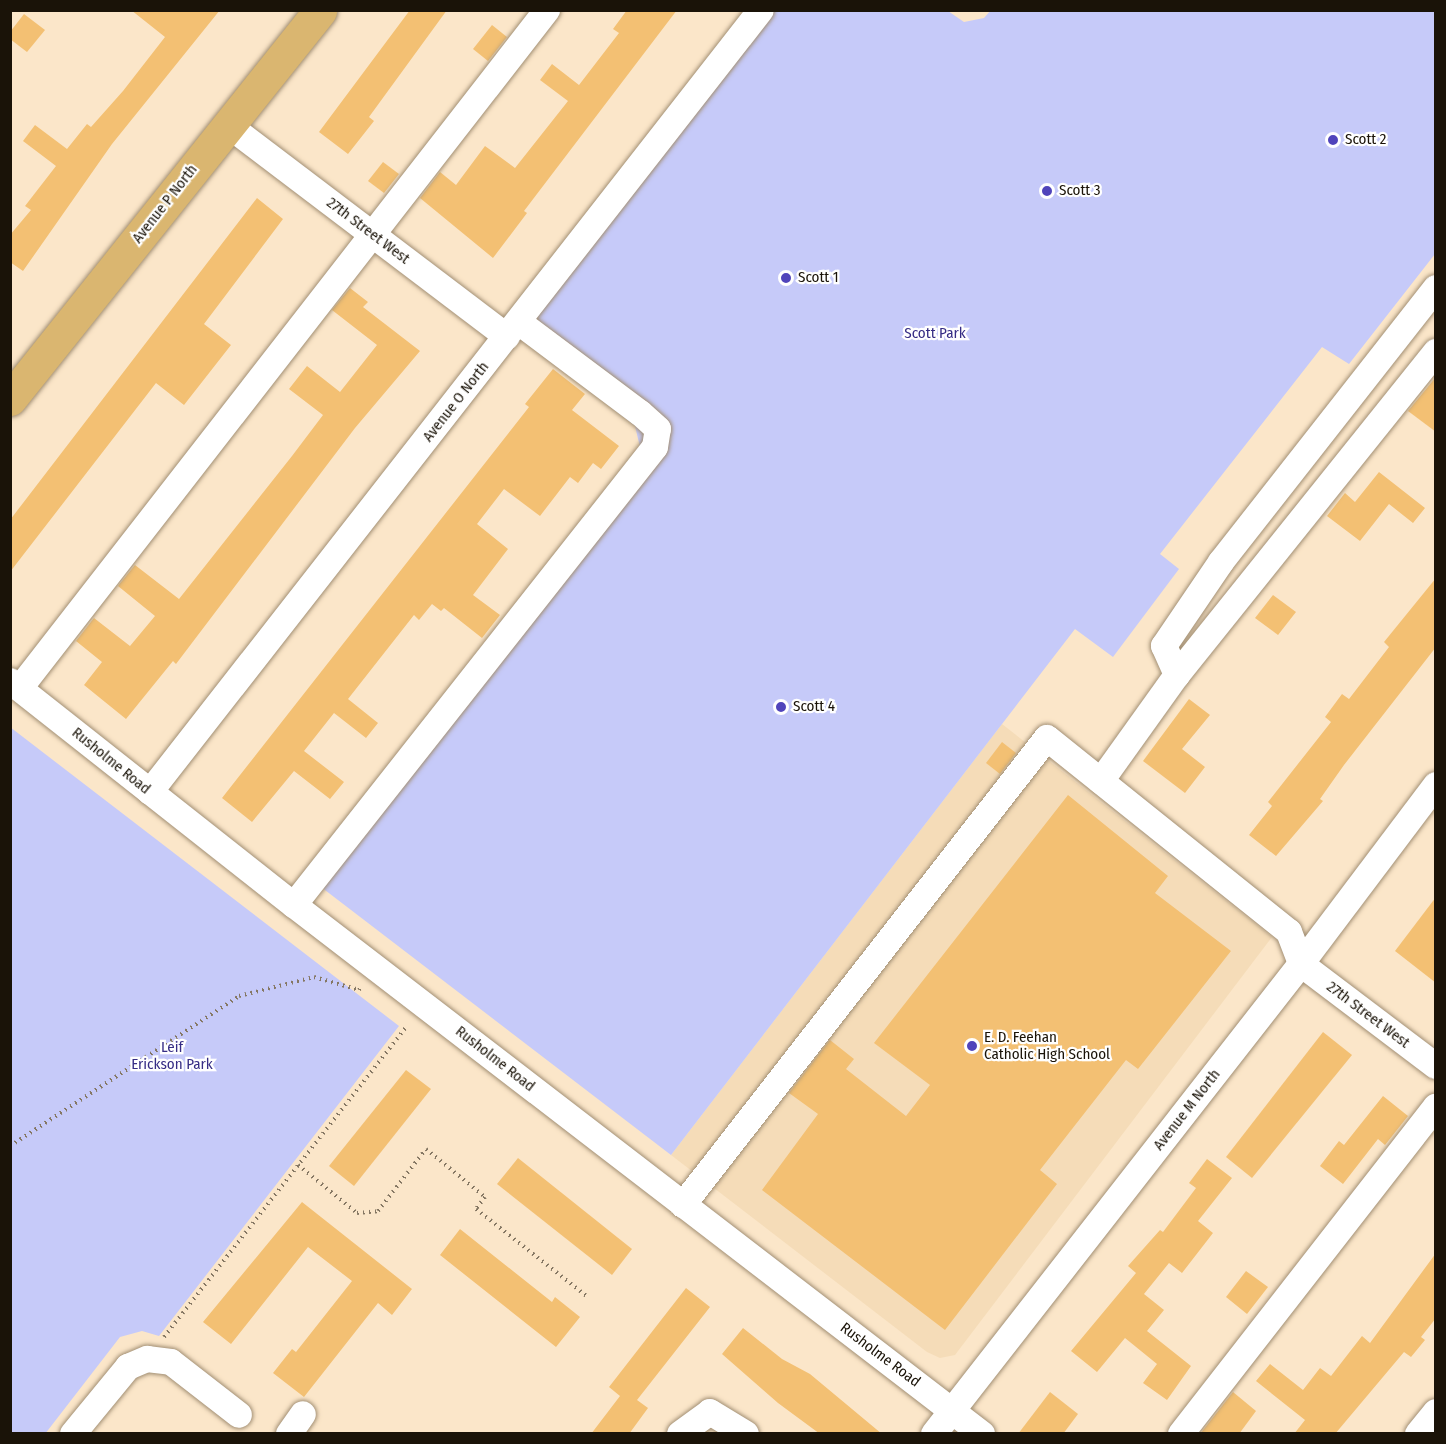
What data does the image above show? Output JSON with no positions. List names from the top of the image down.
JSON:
{
  "streets": {
    "main road": ["Avenue P North"],
    "street": [
      "27th Street West",
      "Avenue O North",
      "Rusholme Road",
      "Avenue M North"
    ]
  },
  "crossings": [
    ["Avenue P North", "27th Street West"],
    ["27th Street West", "Avenue O North"],
    ["27th Street West", "Rusholme Road"],
    ["27th Street West", "Avenue M North"],
    ["Avenue O North", "Rusholme Road"],
    ["Rusholme Road", "Avenue M North"]
  ],
  "parks": ["Scott Park", "Leif Erickson Park"],
  "places": [
    "Scott 2",
    "Scott 3",
    "Scott 1",
    "Scott 4",
    "E. D. Feehan Catholic High School"
  ]
}
